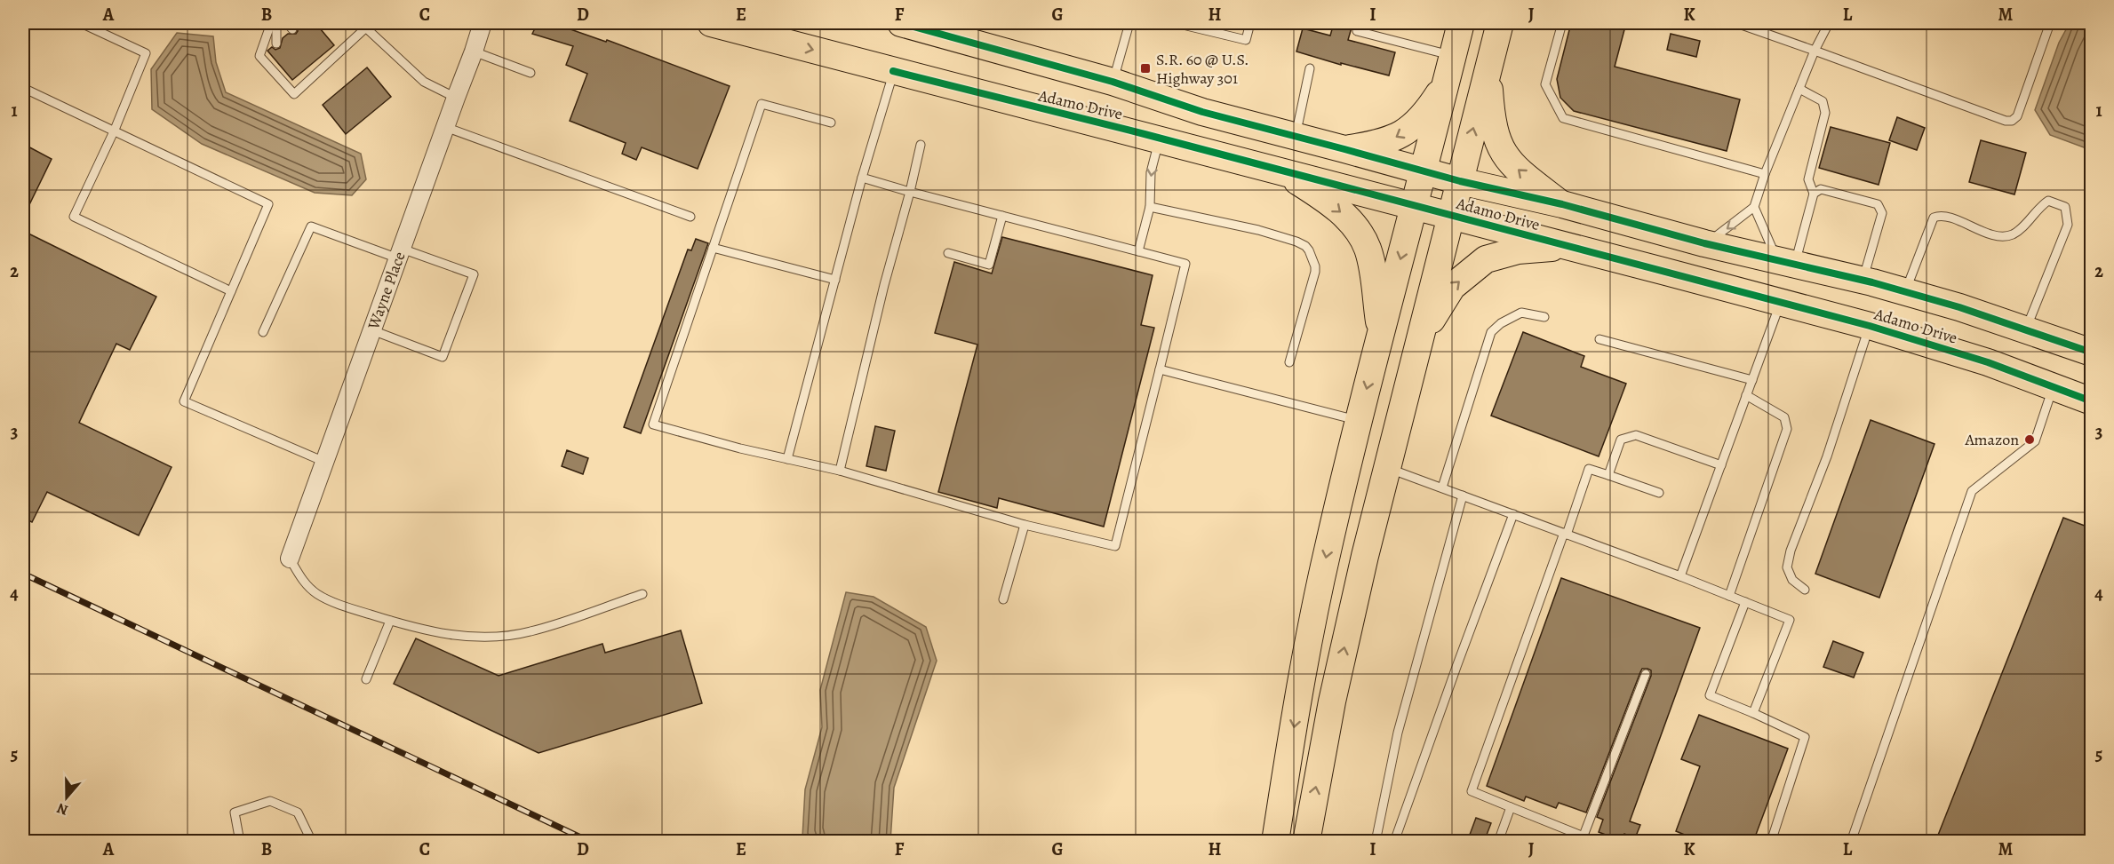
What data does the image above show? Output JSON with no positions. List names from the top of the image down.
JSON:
{
  "streets": {
    "main road": ["Adamo Drive"],
    "street": ["Wayne Place"]
  },
  "places": {
    "transit": ["S.R. 60 @ U.S. Highway 301"],
    "other": ["Amazon"]
  },
  "north": "bottom",
  "grid": {
    "columns": [
      "A",
      "B",
      "C",
      "D",
      "E",
      "F",
      "G",
      "H",
      "I",
      "J",
      "K",
      "L",
      "M"
    ],
    "rows": [
      "1",
      "2",
      "3",
      "4",
      "5"
    ]
  }
}
